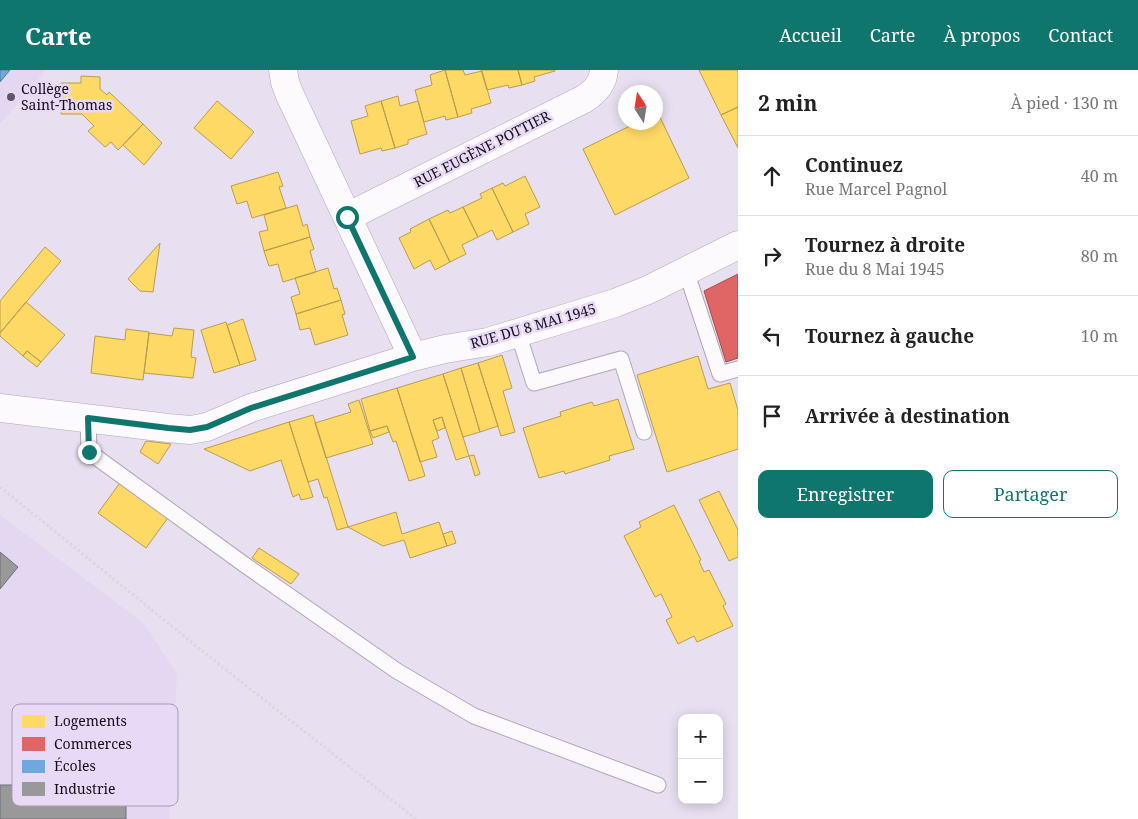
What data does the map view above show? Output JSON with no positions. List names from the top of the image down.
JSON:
{
  "streets": {
    "street": ["RUE EUGÈNE POTTIER", "RUE DU 8 MAI 1945"]
  },
  "places": ["Collège Saint-Thomas"],
  "legend": [
    "Logements",
    "Commerces",
    "Écoles",
    "Industrie"
  ],
  "north": "top",
  "page": {
    "header": "Carte",
    "nav": [
      "Accueil",
      "Carte",
      "À propos",
      "Contact"
    ],
    "heading": ["2 min", "À pied · 130 m"],
    "list": [
      ["Continuez", "Rue Marcel Pagnol", "40 m"],
      ["Tournez à droite", "Rue du 8 Mai 1945", "80 m"],
      ["Tournez à gauche", "10 m"],
      "Arrivée à destination"
    ],
    "buttons": ["Enregistrer", "Partager"],
    "map_buttons": ["+", "−"]
  }
}
